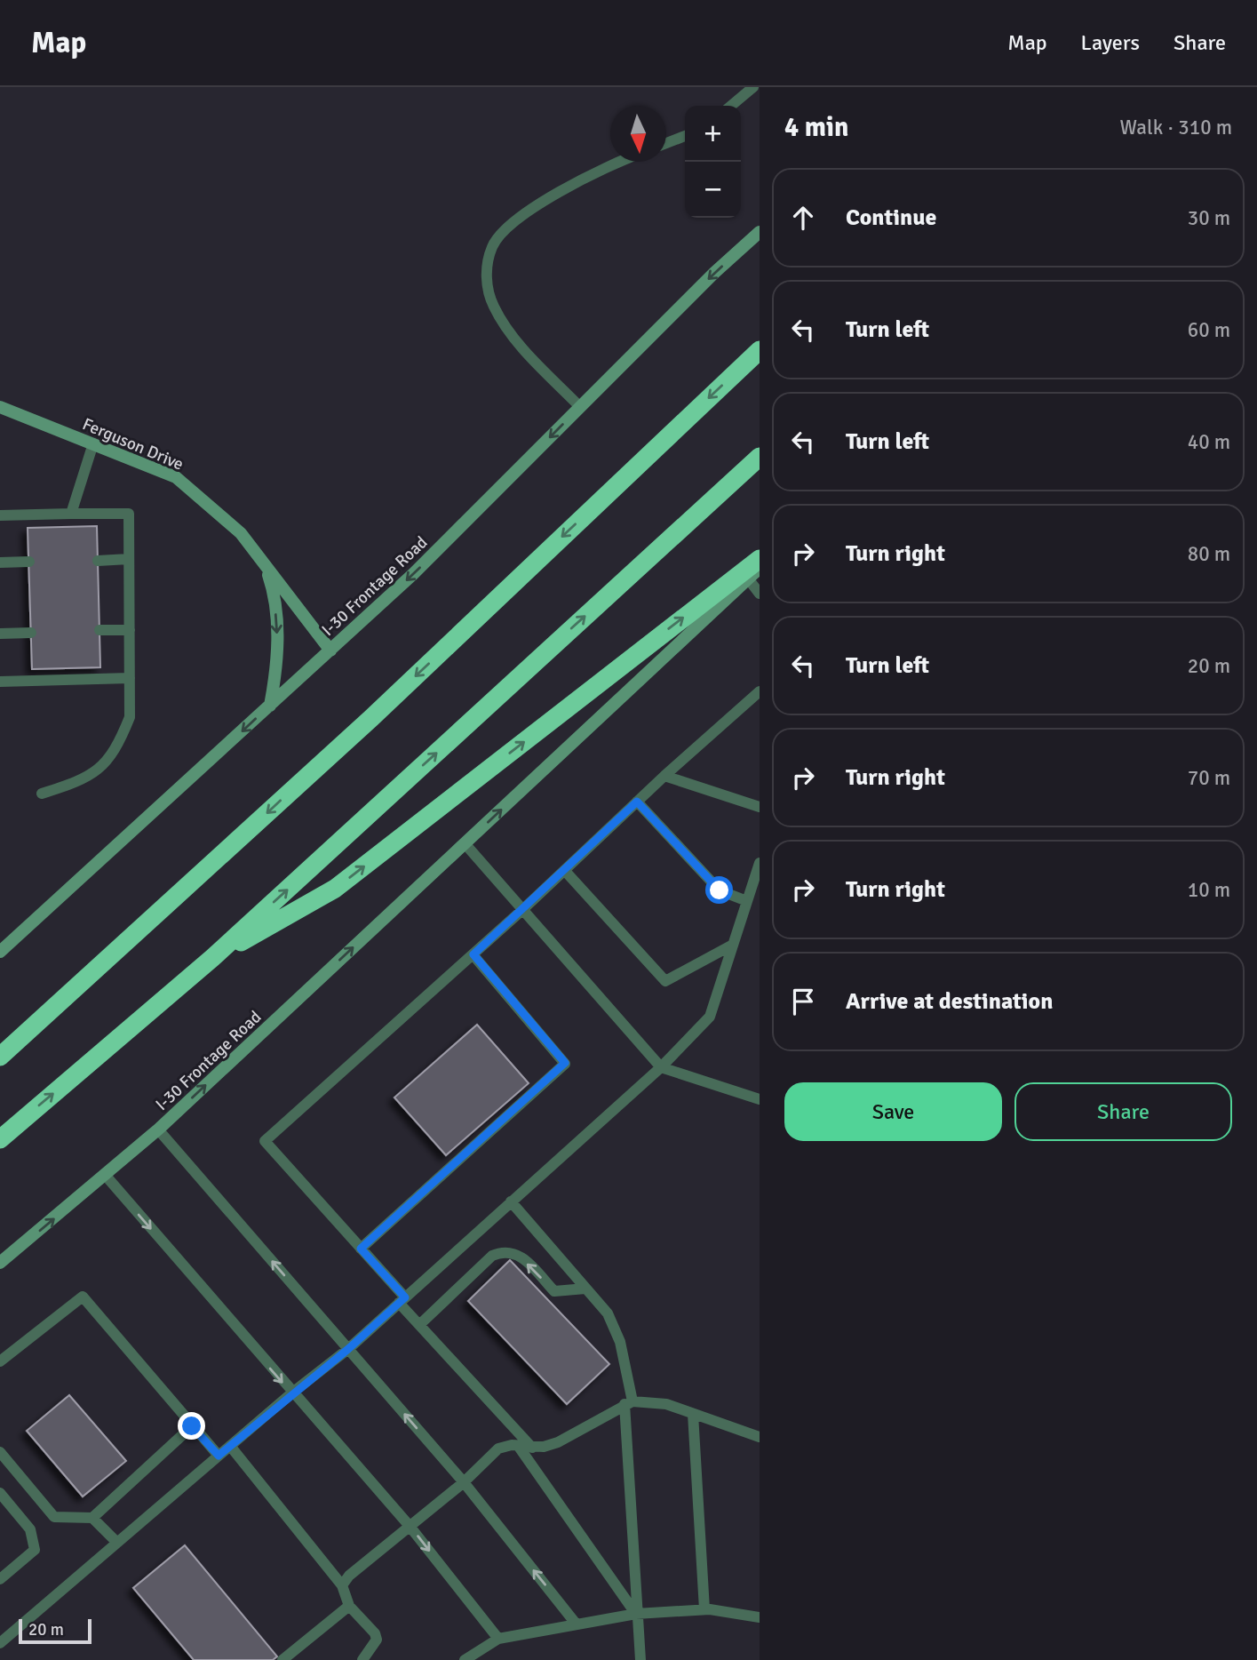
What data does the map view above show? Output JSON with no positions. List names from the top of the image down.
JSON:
{
  "streets": {
    "main road": ["Ferguson Drive", "I-30 Frontage Road"]
  },
  "crossings": [
    ["Ferguson Drive", "I-30 Frontage Road"]
  ],
  "scale_bar": "20 m",
  "north": "bottom",
  "page": {
    "header": "Map",
    "nav": ["Map", "Layers", "Share"],
    "heading": ["4 min", "Walk · 310 m"],
    "map_buttons": ["+", "−"],
    "list": [
      ["Continue", "30 m"],
      ["Turn left", "60 m"],
      ["Turn left", "40 m"],
      ["Turn right", "80 m"],
      ["Turn left", "20 m"],
      ["Turn right", "70 m"],
      ["Turn right", "10 m"],
      "Arrive at destination"
    ],
    "buttons": ["Save", "Share"],
    "scale": "20 m"
  }
}
